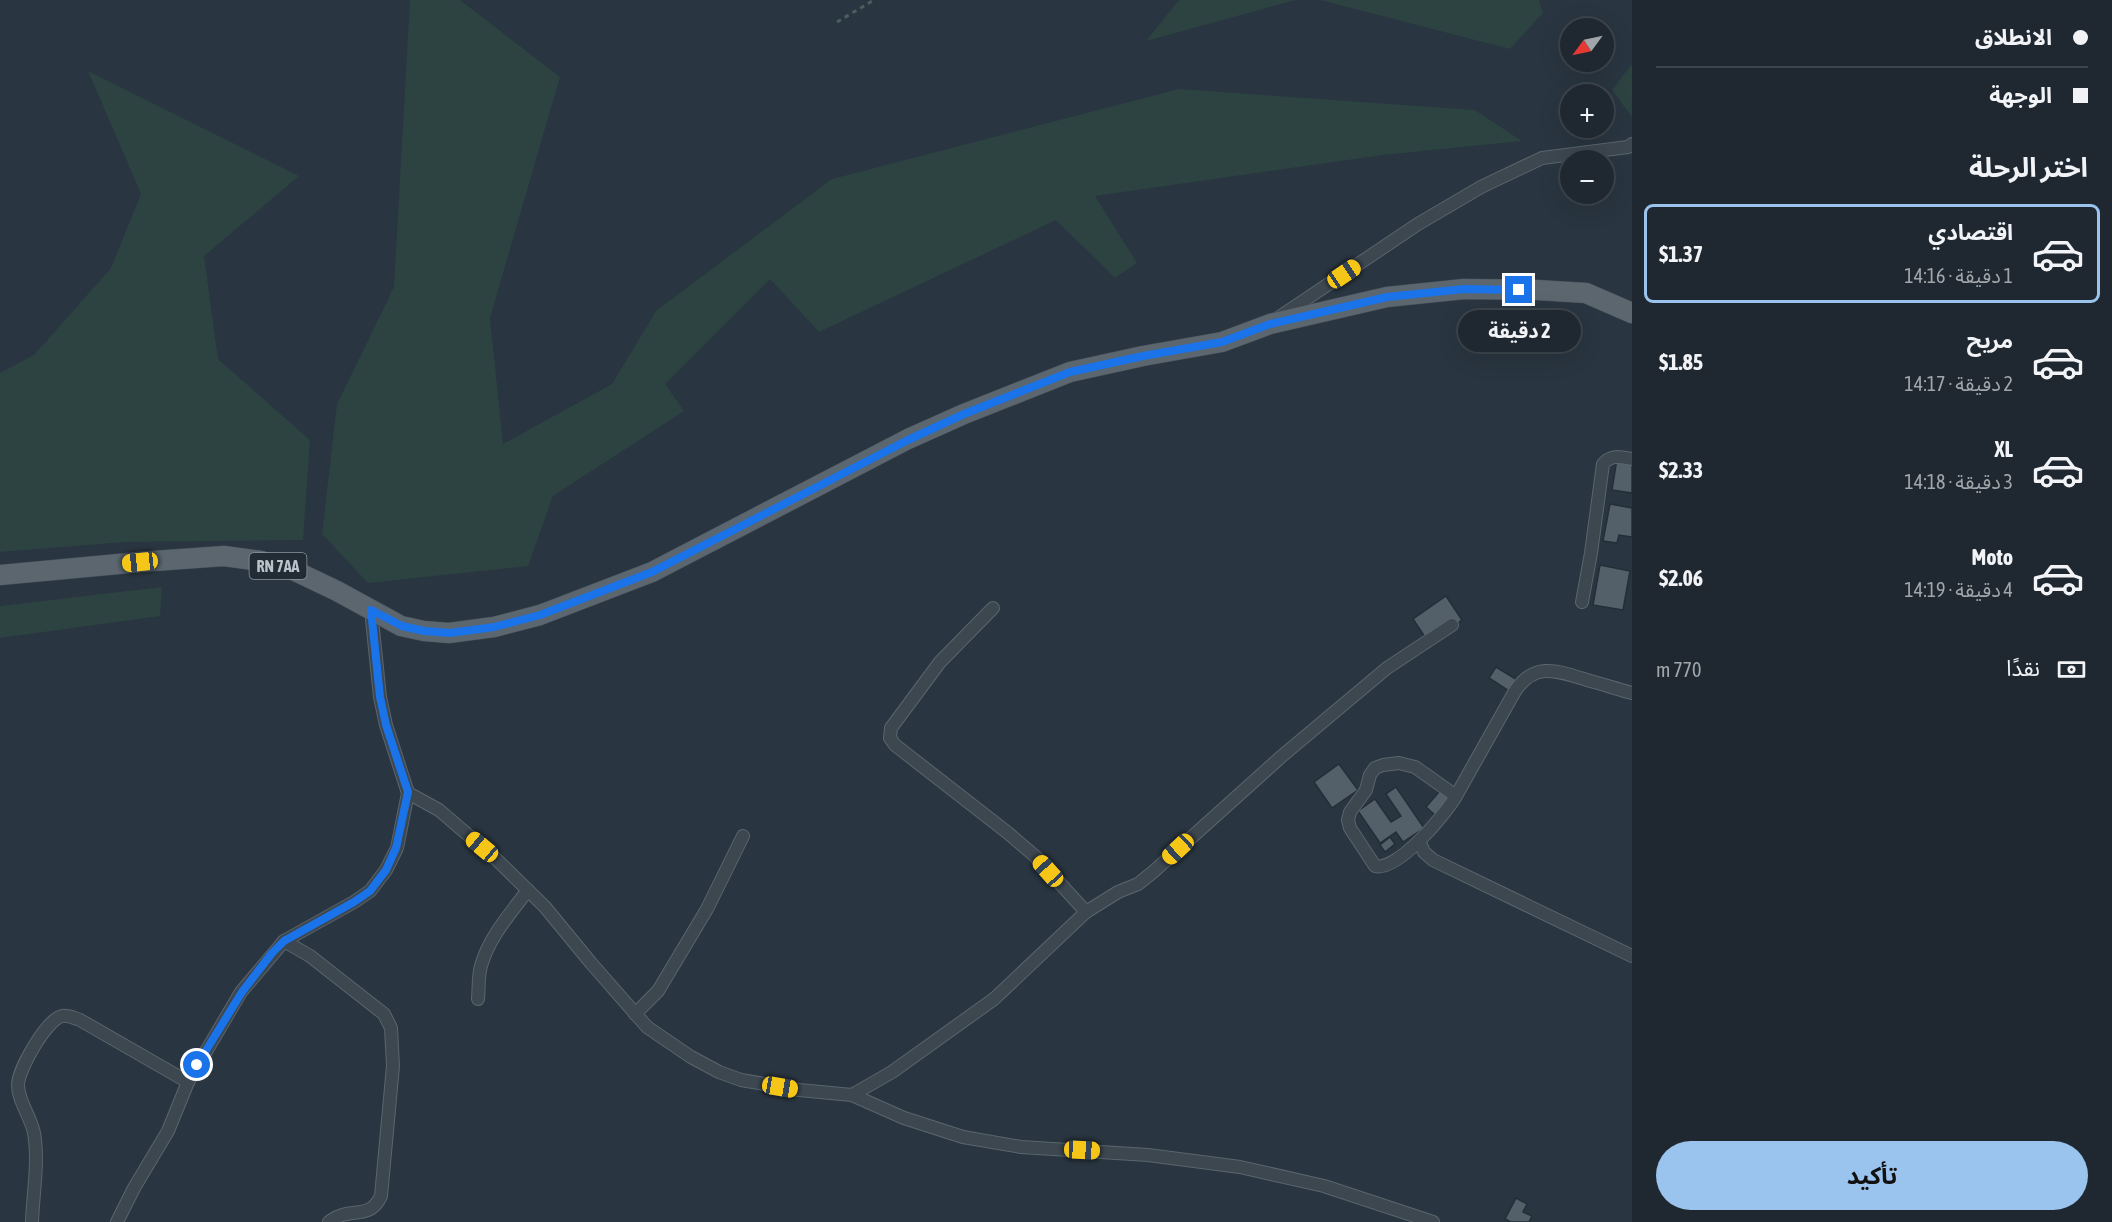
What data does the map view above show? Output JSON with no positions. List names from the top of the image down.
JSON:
{
  "streets": {
    "main road": ["RN 7AA"]
  },
  "north": "bottom left",
  "page": {
    "banner": ["الانطلاق", "الوجهة"],
    "map_buttons": ["+", "−"],
    "heading": "اختر الرحلة",
    "list": [
      {
        "name": "اقتصادي",
        "note": "1 دقيقة · 14:16",
        "value": "$1.37"
      },
      {
        "name": "مريح",
        "note": "2 دقيقة · 14:17",
        "value": "$1.85"
      },
      {
        "name": "XL",
        "note": "3 دقيقة · 14:18",
        "value": "$2.33"
      },
      {
        "name": "Moto",
        "note": "4 دقيقة · 14:19",
        "value": "$2.06"
      }
    ],
    "bubble": "2 دقيقة",
    "pay": ["نقدًا", "770 m"],
    "buttons": "تأكيد"
  }
}
